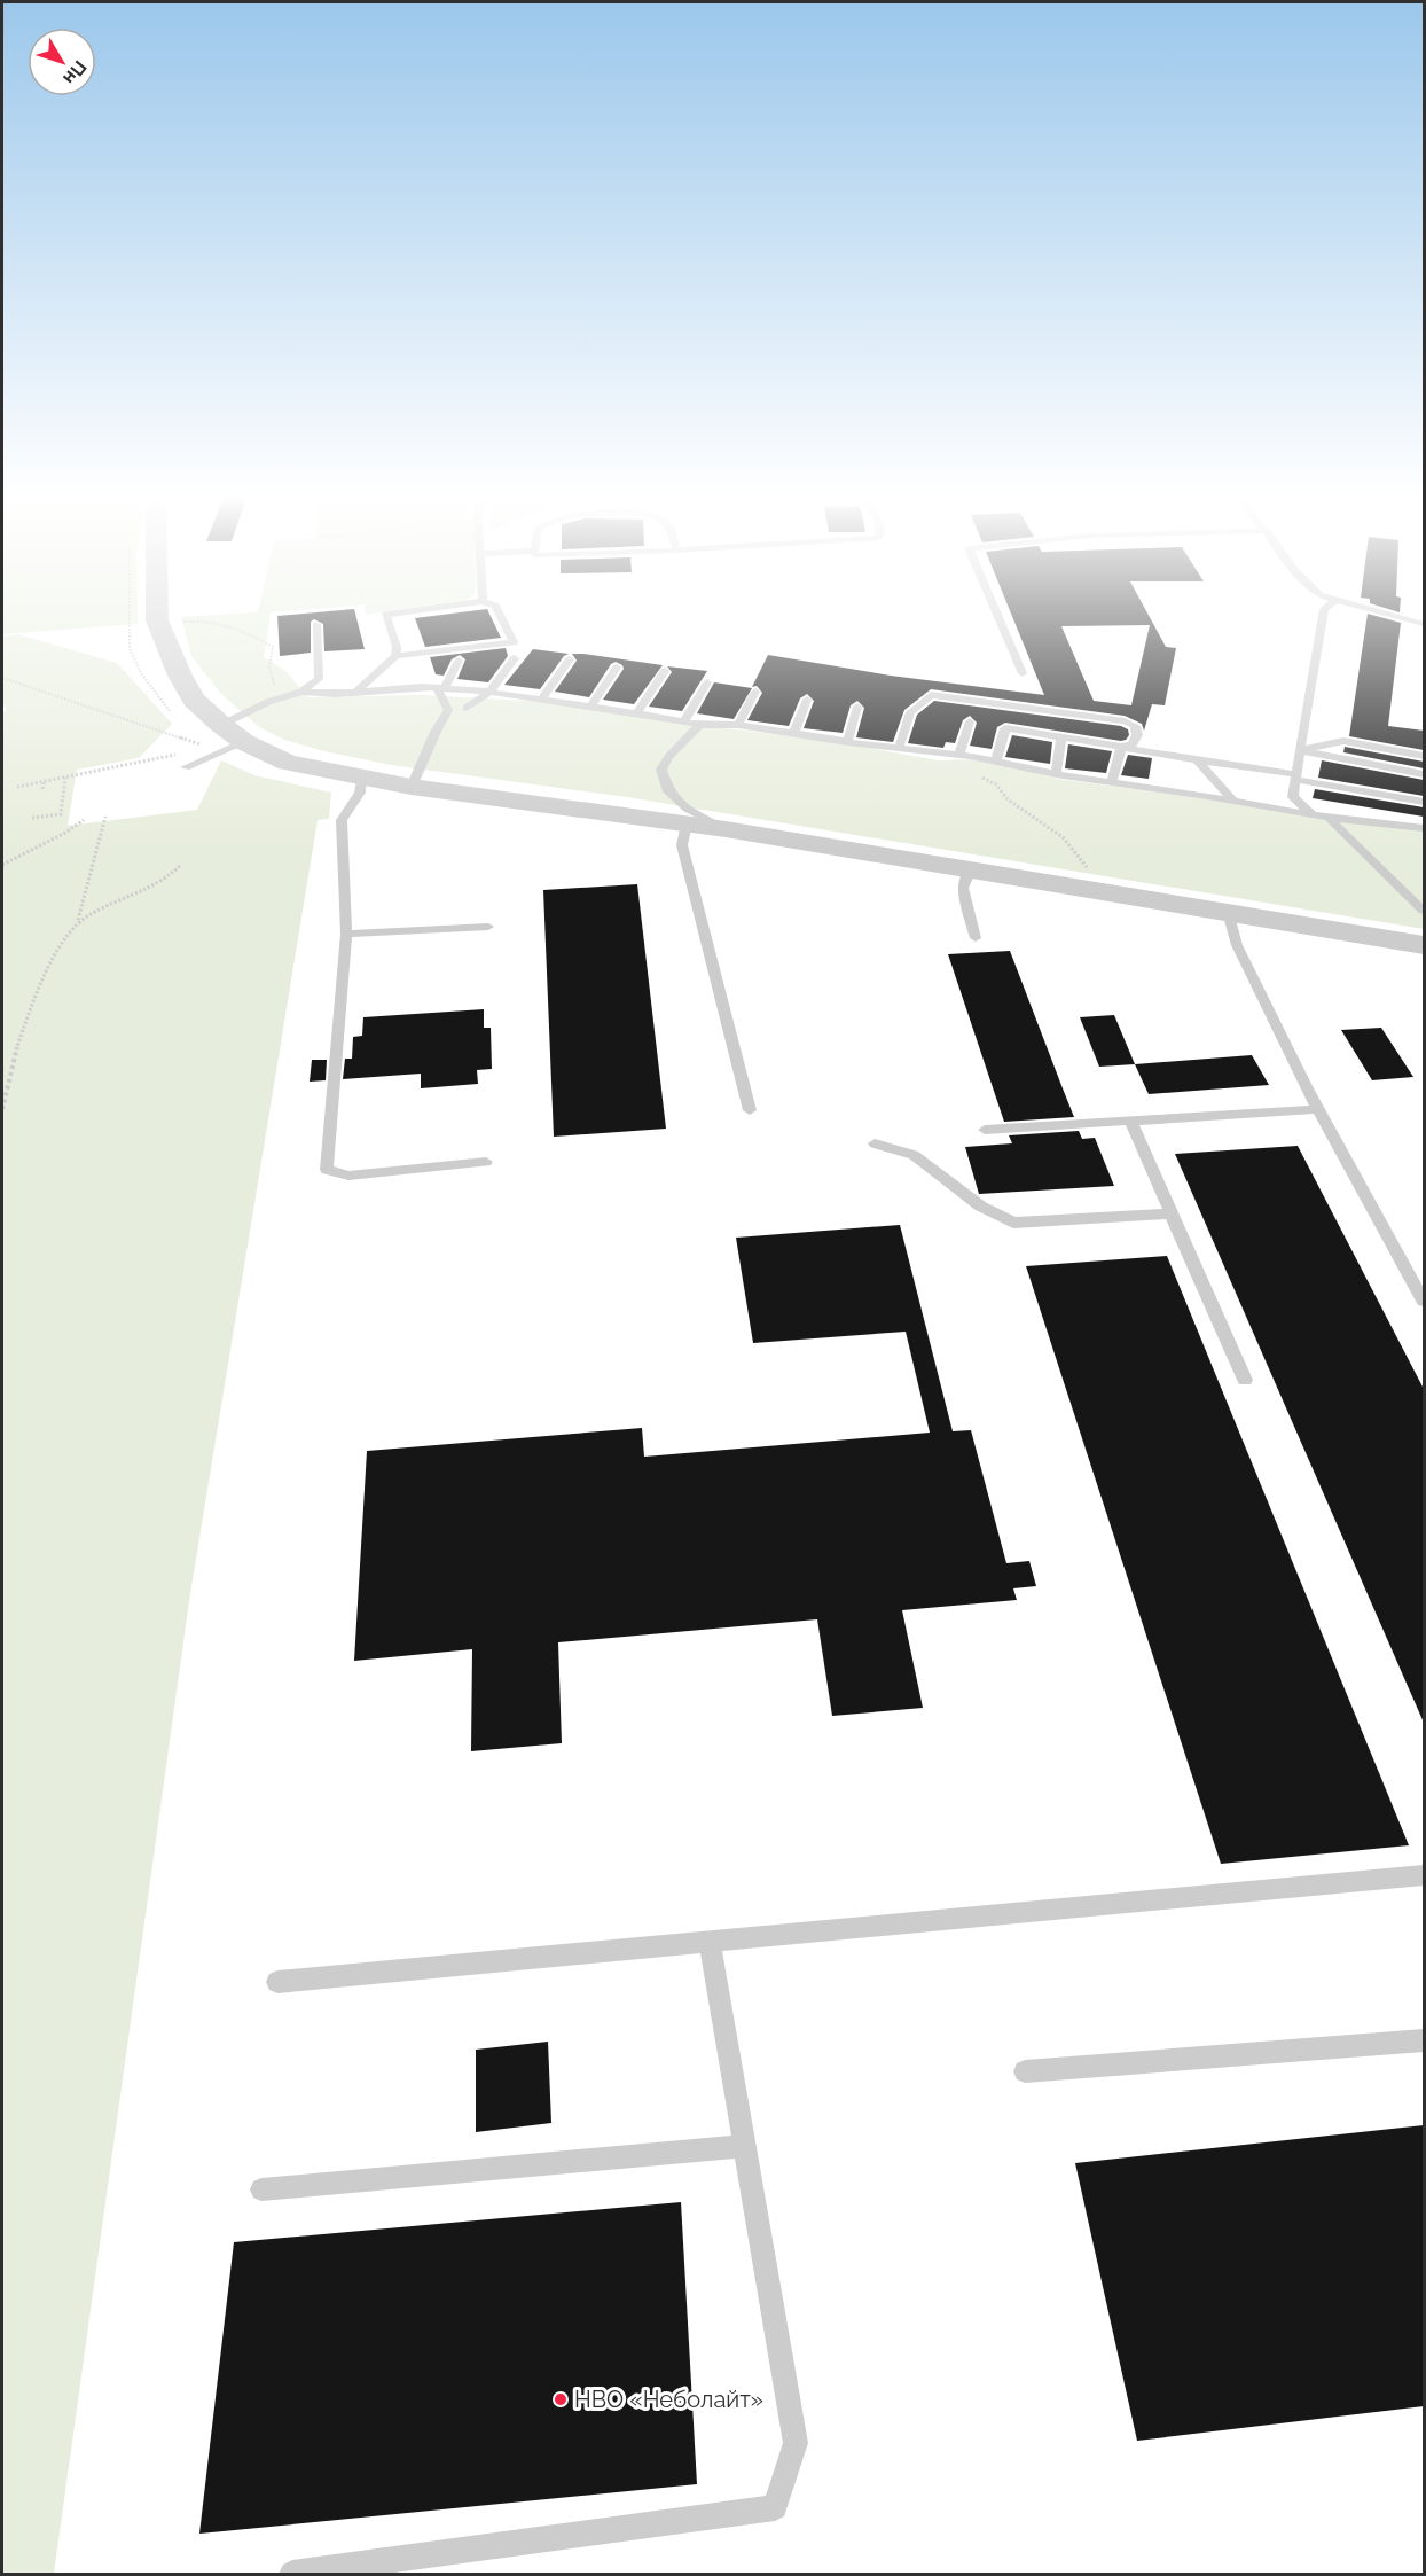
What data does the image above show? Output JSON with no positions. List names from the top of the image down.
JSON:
{
  "places": ["НВО «Неболайт»"],
  "north": "bottom right"
}
